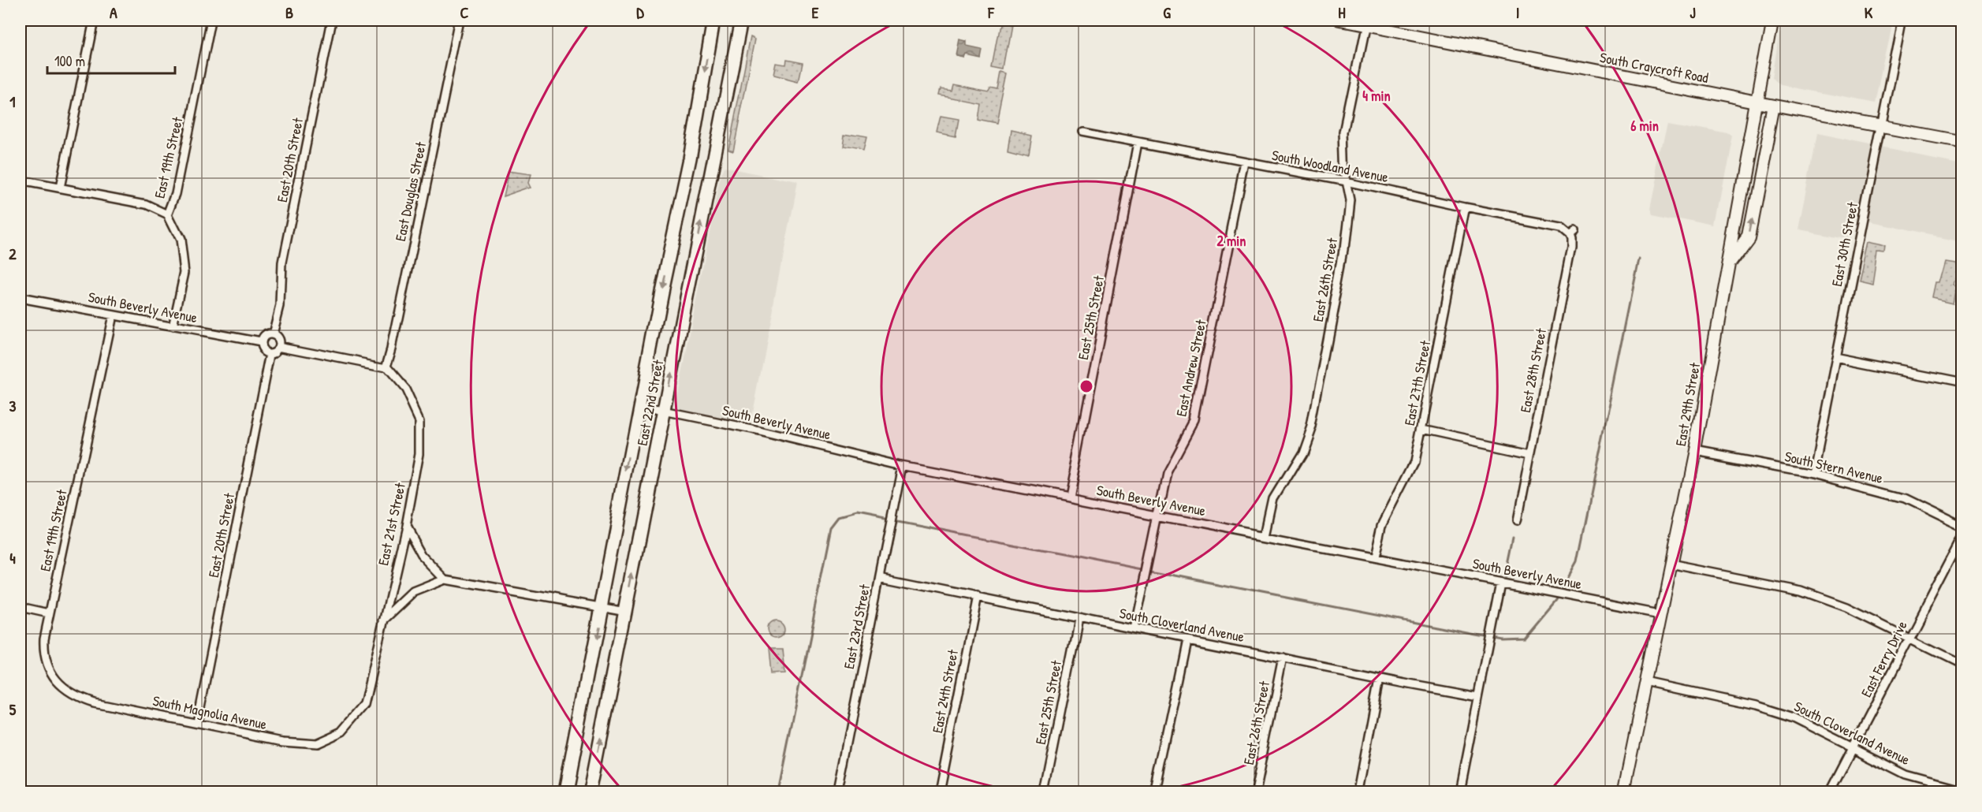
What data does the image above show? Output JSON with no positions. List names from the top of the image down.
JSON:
{
  "streets": {
    "main road": ["East 22nd Street"],
    "street": [
      "South Craycroft Road",
      "East 19th Street",
      "East 20th Street",
      "South Woodland Avenue",
      "East Douglas Street",
      "East 30th Street",
      "East 26th Street",
      "South Beverly Avenue",
      "East 25th Street",
      "East Andrew Street",
      "East 28th Street",
      "East 27th Street",
      "East 29th Street",
      "South Stern Avenue",
      "East 21st Street",
      "South Cloverland Avenue",
      "East 23rd Street",
      "East Ferry Drive",
      "East 24th Street",
      "South Magnolia Avenue"
    ]
  },
  "crossings": [
    ["South Craycroft Road", "East 30th Street"],
    ["South Craycroft Road", "East 26th Street"],
    ["South Craycroft Road", "East 29th Street"],
    ["East 19th Street", "South Beverly Avenue"],
    ["East 19th Street", "South Magnolia Avenue"],
    ["East 20th Street", "South Beverly Avenue"],
    ["East 20th Street", "South Magnolia Avenue"],
    ["South Woodland Avenue", "East 26th Street"],
    ["South Woodland Avenue", "East 25th Street"],
    ["South Woodland Avenue", "East Andrew Street"],
    ["South Woodland Avenue", "East 28th Street"],
    ["South Woodland Avenue", "East 27th Street"],
    ["East Douglas Street", "East 21st Street"],
    ["East 30th Street", "South Stern Avenue"],
    ["East 26th Street", "South Beverly Avenue"],
    ["East 26th Street", "South Cloverland Avenue"],
    ["South Beverly Avenue", "East 25th Street"],
    ["South Beverly Avenue", "East Andrew Street"],
    ["South Beverly Avenue", "East 27th Street"],
    ["South Beverly Avenue", "East 22nd Street"],
    ["South Beverly Avenue", "East 29th Street"],
    ["South Beverly Avenue", "East 23rd Street"],
    ["East 25th Street", "South Cloverland Avenue"],
    ["East Andrew Street", "South Cloverland Avenue"],
    ["East 29th Street", "South Stern Avenue"],
    ["East 29th Street", "South Cloverland Avenue"],
    ["East 21st Street", "South Magnolia Avenue"],
    ["South Cloverland Avenue", "East 23rd Street"],
    ["South Cloverland Avenue", "East Ferry Drive"],
    ["South Cloverland Avenue", "East 24th Street"]
  ],
  "scale_bar": "100 m",
  "grid": {
    "columns": [
      "A",
      "B",
      "C",
      "D",
      "E",
      "F",
      "G",
      "H",
      "I",
      "J",
      "K"
    ],
    "rows": [
      "1",
      "2",
      "3",
      "4",
      "5"
    ]
  },
  "rings": ["4 min", "6 min", "2 min"]
}
